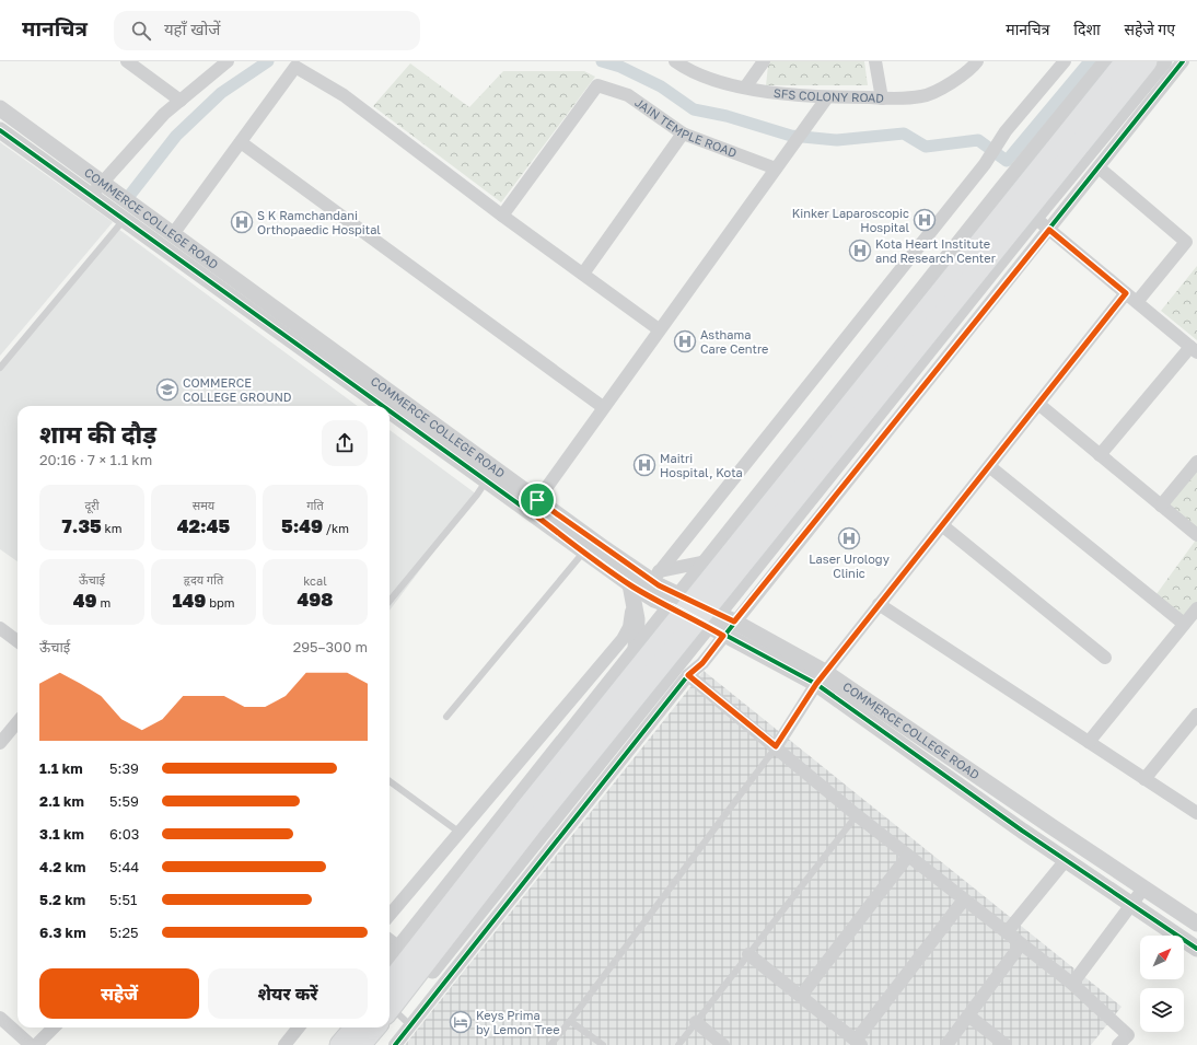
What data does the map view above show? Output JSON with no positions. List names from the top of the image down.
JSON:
{
  "streets": {
    "street": ["SFS COLONY ROAD", "JAIN TEMPLE ROAD", "COMMERCE COLLEGE ROAD"]
  },
  "places": {
    "hospital": [
      "Kinker Laparoscopic Hospital",
      "S K Ramchandani Orthopaedic Hospital",
      "Kota Heart Institute and Research Center",
      "Asthama Care Centre",
      "Maitri Hospital, Kota",
      "Laser Urology Clinic"
    ],
    "school or university": ["COMMERCE COLLEGE GROUND"],
    "hotel": ["Keys Prima by Lemon Tree"]
  },
  "north": "top right",
  "page": {
    "header": "मानचित्र",
    "search": "यहाँ खोजें",
    "nav": ["मानचित्र", "दिशा", "सहेजे गए"],
    "heading": ["शाम की दौड़", "20:16 · 7 × 1.1 km"],
    "stats": [
      ["दूरी", "7.35 km"],
      ["समय", "42:45"],
      ["गति", "5:49 /km"],
      ["ऊँचाई", "49 m"],
      ["हृदय गति", "149 bpm"],
      ["kcal", "498"]
    ],
    "chart": ["ऊँचाई", "295–300 m"],
    "list": [
      {
        "name": "1.1 km",
        "note": "5:39"
      },
      {
        "name": "2.1 km",
        "note": "5:59"
      },
      {
        "name": "3.1 km",
        "note": "6:03"
      },
      {
        "name": "4.2 km",
        "note": "5:44"
      },
      {
        "name": "5.2 km",
        "note": "5:51"
      },
      {
        "name": "6.3 km",
        "note": "5:25"
      }
    ],
    "buttons": ["सहेजें", "शेयर करें"]
  }
}
